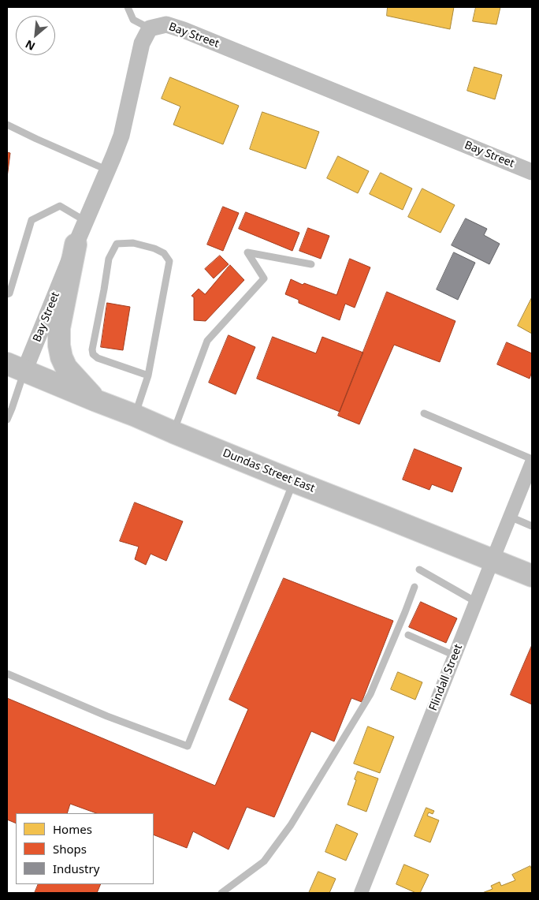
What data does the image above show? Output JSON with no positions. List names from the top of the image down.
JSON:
{
  "streets": {
    "main road": ["Dundas Street East"],
    "street": ["Bay Street", "Flindall Street"]
  },
  "crossings": [
    ["Bay Street", "Dundas Street East"],
    ["Dundas Street East", "Flindall Street"]
  ],
  "legend": ["Homes", "Shops", "Industry"],
  "north": "bottom left"
}
